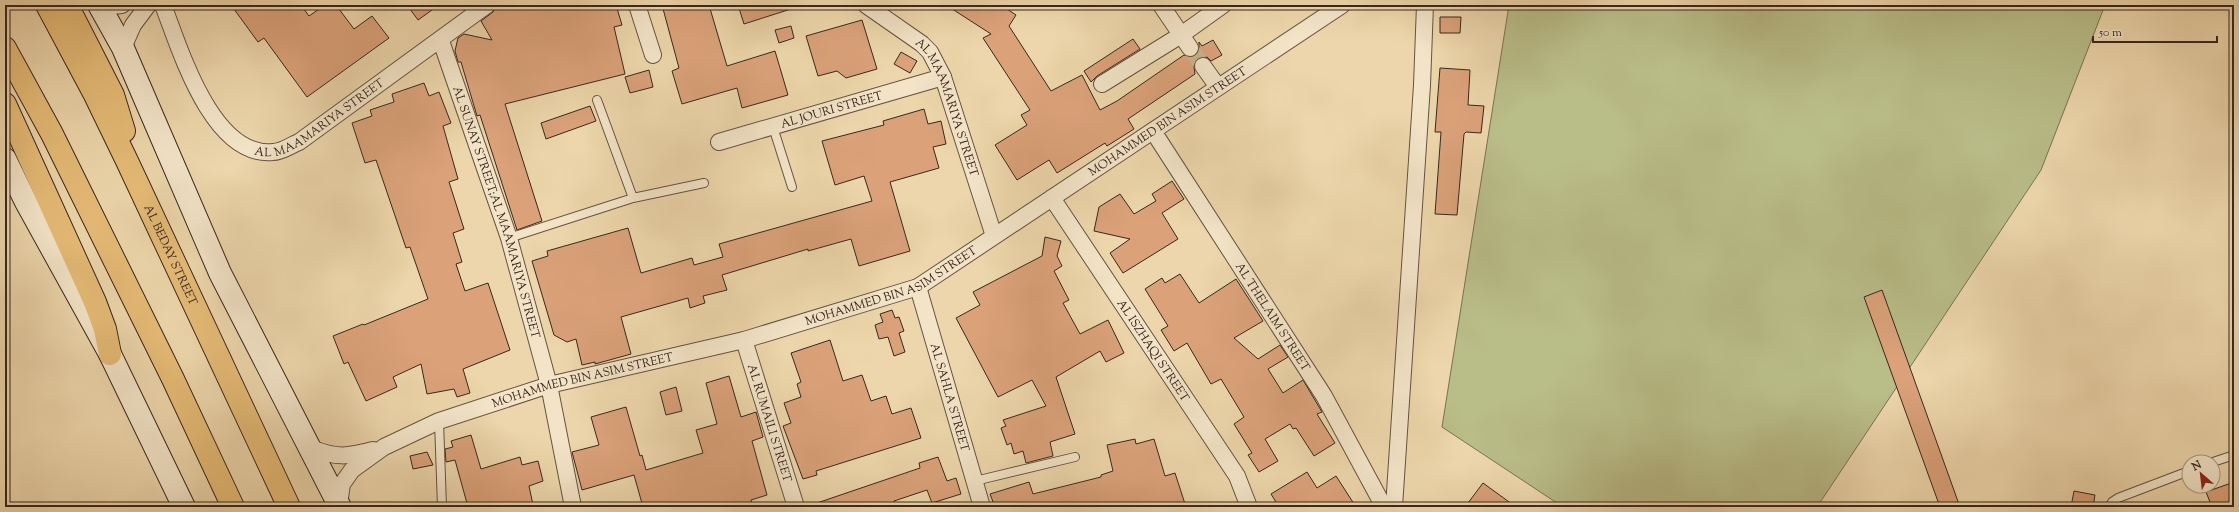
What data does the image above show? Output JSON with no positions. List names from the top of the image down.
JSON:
{
  "streets": {
    "highway": ["AL BEDAY STREET"],
    "street": [
      "AL MAAMARIYA STREET",
      "AL JOURI STREET",
      "MOHAMMED BIN ASIM STREET",
      "AL SUNAY STREET;AL MAAMARIYA STREET",
      "AL THELAIM STREET",
      "AL ISZHAQI STREET",
      "AL SAHLA STREET",
      "AL RUMAILI STREET"
    ]
  },
  "crossings": [
    ["AL MAAMARIYA STREET", "AL JOURI STREET"],
    ["AL MAAMARIYA STREET", "MOHAMMED BIN ASIM STREET"],
    ["AL MAAMARIYA STREET", "AL SUNAY STREET;AL MAAMARIYA STREET"],
    ["MOHAMMED BIN ASIM STREET", "AL SUNAY STREET;AL MAAMARIYA STREET"],
    ["MOHAMMED BIN ASIM STREET", "AL THELAIM STREET"],
    ["MOHAMMED BIN ASIM STREET", "AL ISZHAQI STREET"],
    ["MOHAMMED BIN ASIM STREET", "AL SAHLA STREET"],
    ["MOHAMMED BIN ASIM STREET", "AL RUMAILI STREET"]
  ],
  "scale_bar": "50 m",
  "north": "top left"
}
